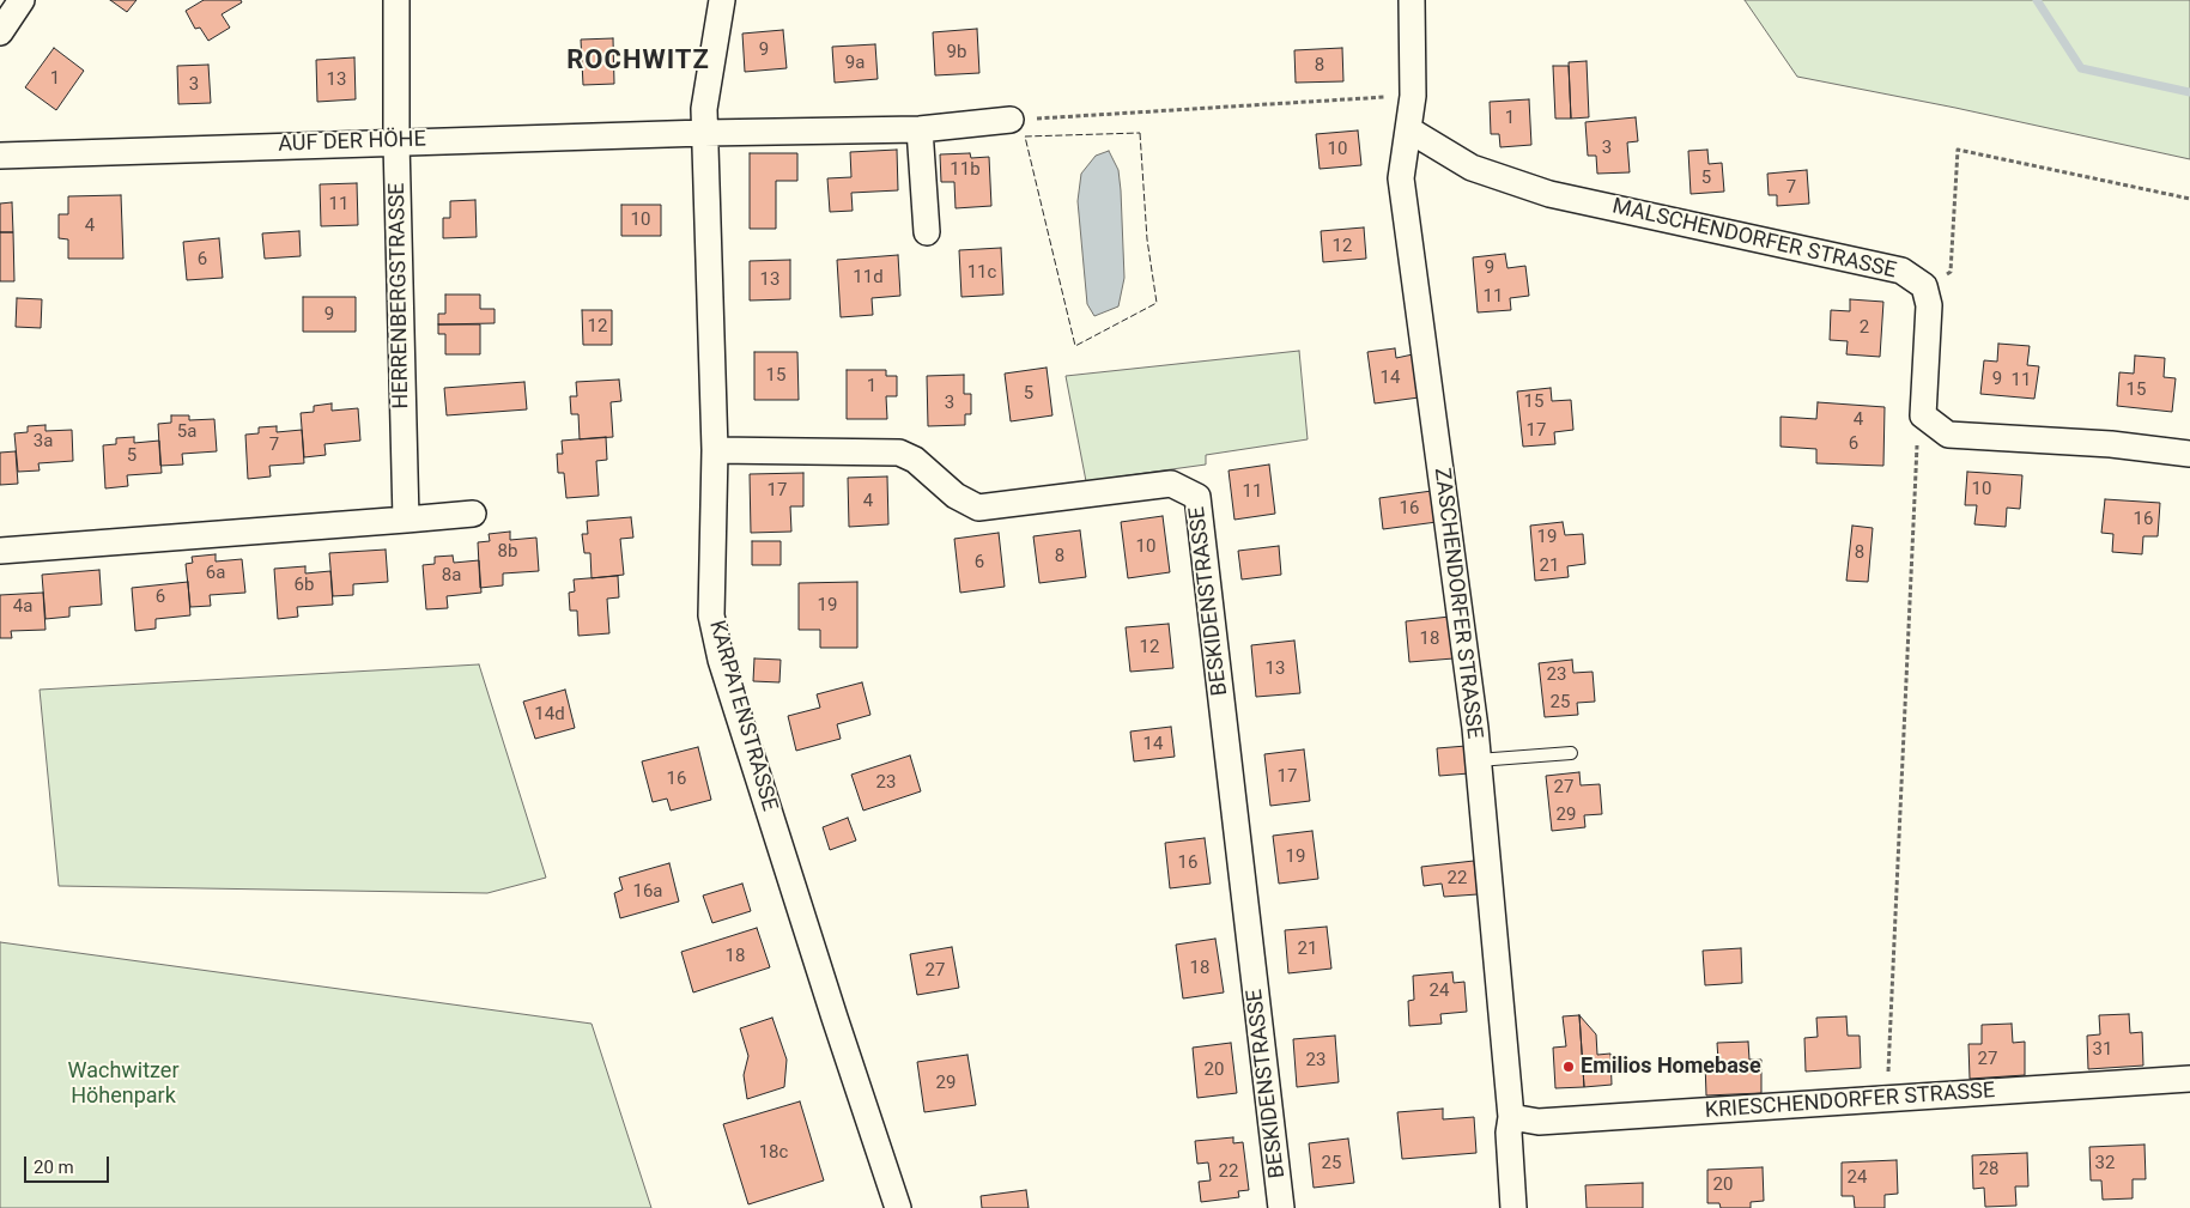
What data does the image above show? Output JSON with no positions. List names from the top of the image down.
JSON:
{
  "streets": {
    "street": [
      "AUF DER HÖHE",
      "MALSCHENDORFER STRASSE",
      "HERRENBERGSTRASSE",
      "BESKIDENSTRASSE",
      "ZASCHENDORFER STRASSE",
      "KARPATENSTRASSE",
      "KRIESCHENDORFER STRASSE"
    ]
  },
  "crossings": [
    ["AUF DER HÖHE", "HERRENBERGSTRASSE"],
    ["AUF DER HÖHE", "KARPATENSTRASSE"],
    ["MALSCHENDORFER STRASSE", "ZASCHENDORFER STRASSE"],
    ["BESKIDENSTRASSE", "KARPATENSTRASSE"],
    ["ZASCHENDORFER STRASSE", "KRIESCHENDORFER STRASSE"]
  ],
  "districts": ["ROCHWITZ"],
  "parks": ["Wachwitzer Höhenpark"],
  "places": ["Emilios Homebase"],
  "house_numbers": [
    "9",
    "9b",
    "9a",
    "8",
    "1",
    "13",
    "3",
    "1",
    "3",
    "10",
    "11b",
    "5",
    "7",
    "11",
    "10",
    "4",
    "12",
    "6",
    "9",
    "11c",
    "11d",
    "13",
    "11",
    "9",
    "12",
    "2",
    "15",
    "14",
    "9",
    "11",
    "1",
    "15",
    "5",
    "15",
    "3",
    "4",
    "17",
    "5a",
    "3a",
    "6",
    "7",
    "5",
    "10",
    "17",
    "11",
    "4",
    "16",
    "16",
    "19",
    "10",
    "8b",
    "8",
    "8",
    "6",
    "21",
    "6a",
    "8a",
    "6b",
    "6",
    "19",
    "4a",
    "18",
    "12",
    "13",
    "23",
    "25",
    "14d",
    "14",
    "17",
    "16",
    "23",
    "27",
    "29",
    "19",
    "16",
    "22",
    "16a",
    "21",
    "18",
    "18",
    "27",
    "24",
    "31",
    "27",
    "23",
    "20",
    "29",
    "18c",
    "25",
    "32",
    "28",
    "22",
    "24",
    "20"
  ],
  "scale_bar": "20 m"
}
